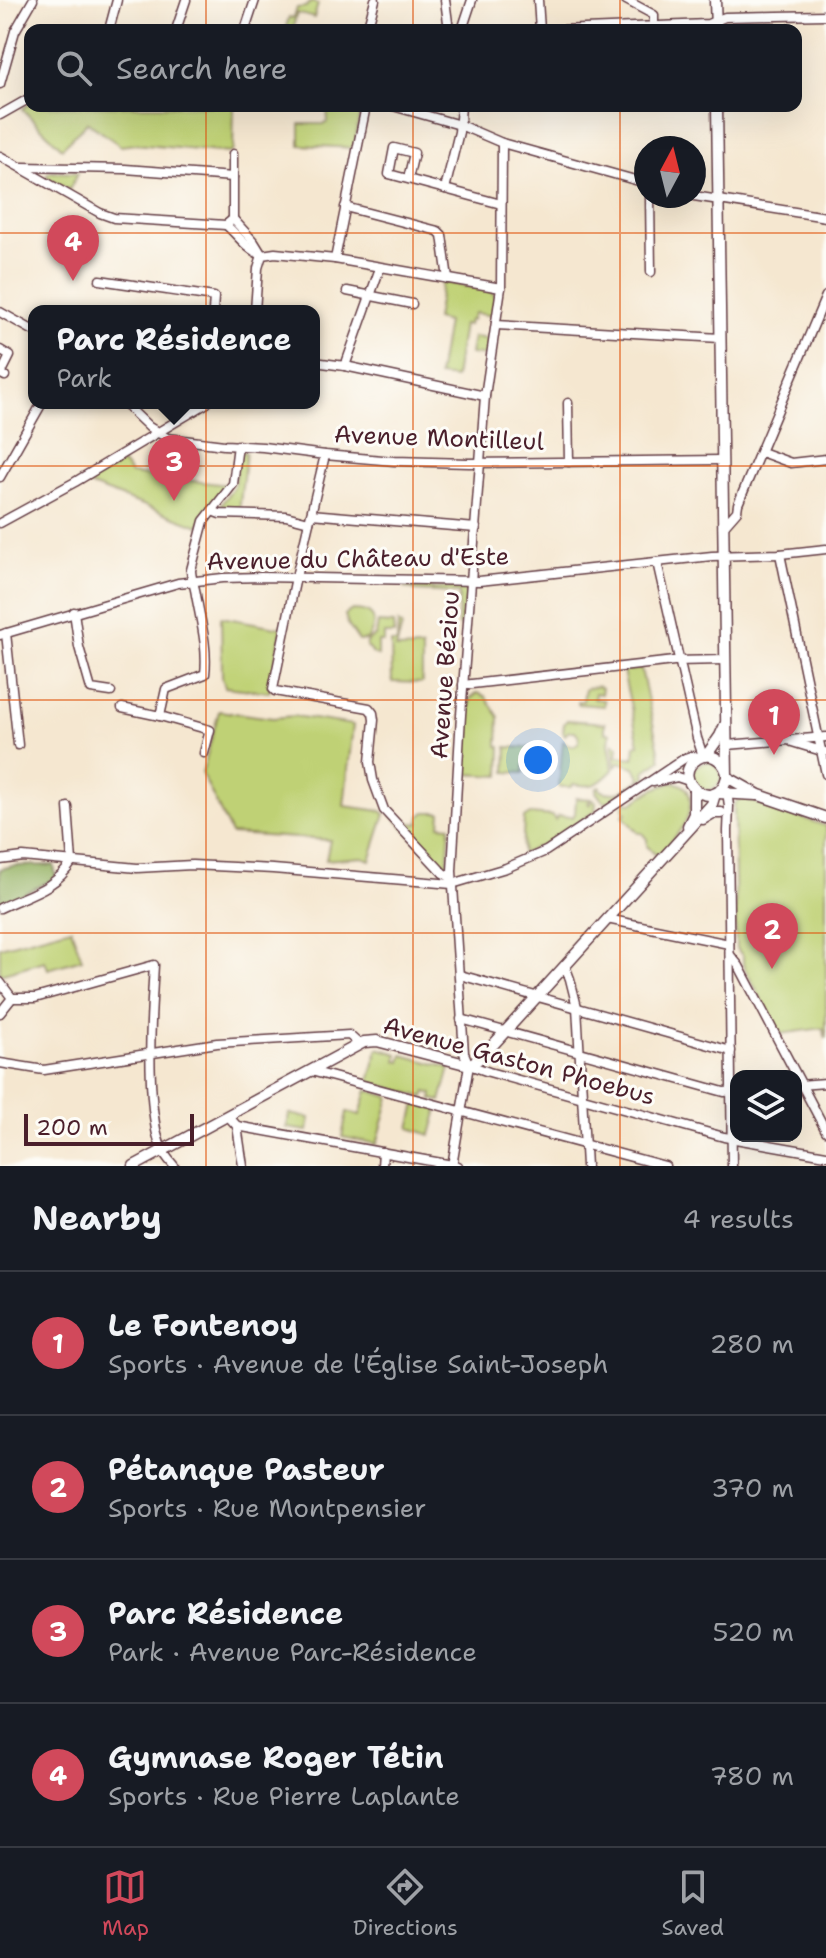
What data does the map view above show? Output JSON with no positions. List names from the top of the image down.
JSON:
{
  "streets": {
    "main road": ["Avenue Gaston Phoebus"],
    "street": ["Avenue Montilleul", "Avenue du Château d'Este", "Avenue Béziou"]
  },
  "crossings": [
    ["Avenue Montilleul", "Avenue Béziou"],
    ["Avenue du Château d'Este", "Avenue Béziou"],
    ["Avenue Béziou", "Avenue Gaston Phoebus"]
  ],
  "scale_bar": "200 m",
  "north": "top",
  "page": {
    "search": "Search here",
    "pins": [
      "4",
      "3",
      "1",
      "2"
    ],
    "popup": ["Parc Résidence", "Park"],
    "scale": "200 m",
    "heading": ["Nearby", "4 results"],
    "list": [
      {
        "mark": "1",
        "name": "Le Fontenoy",
        "note": "Sports · Avenue de l'Église Saint-Joseph",
        "value": "280 m"
      },
      {
        "mark": "2",
        "name": "Pétanque Pasteur",
        "note": "Sports · Rue Montpensier",
        "value": "370 m"
      },
      {
        "mark": "3",
        "name": "Parc Résidence",
        "note": "Park · Avenue Parc-Résidence",
        "value": "520 m"
      },
      {
        "mark": "4",
        "name": "Gymnase Roger Tétin",
        "note": "Sports · Rue Pierre Laplante",
        "value": "780 m"
      }
    ],
    "nav": ["Map", "Directions", "Saved"]
  }
}
